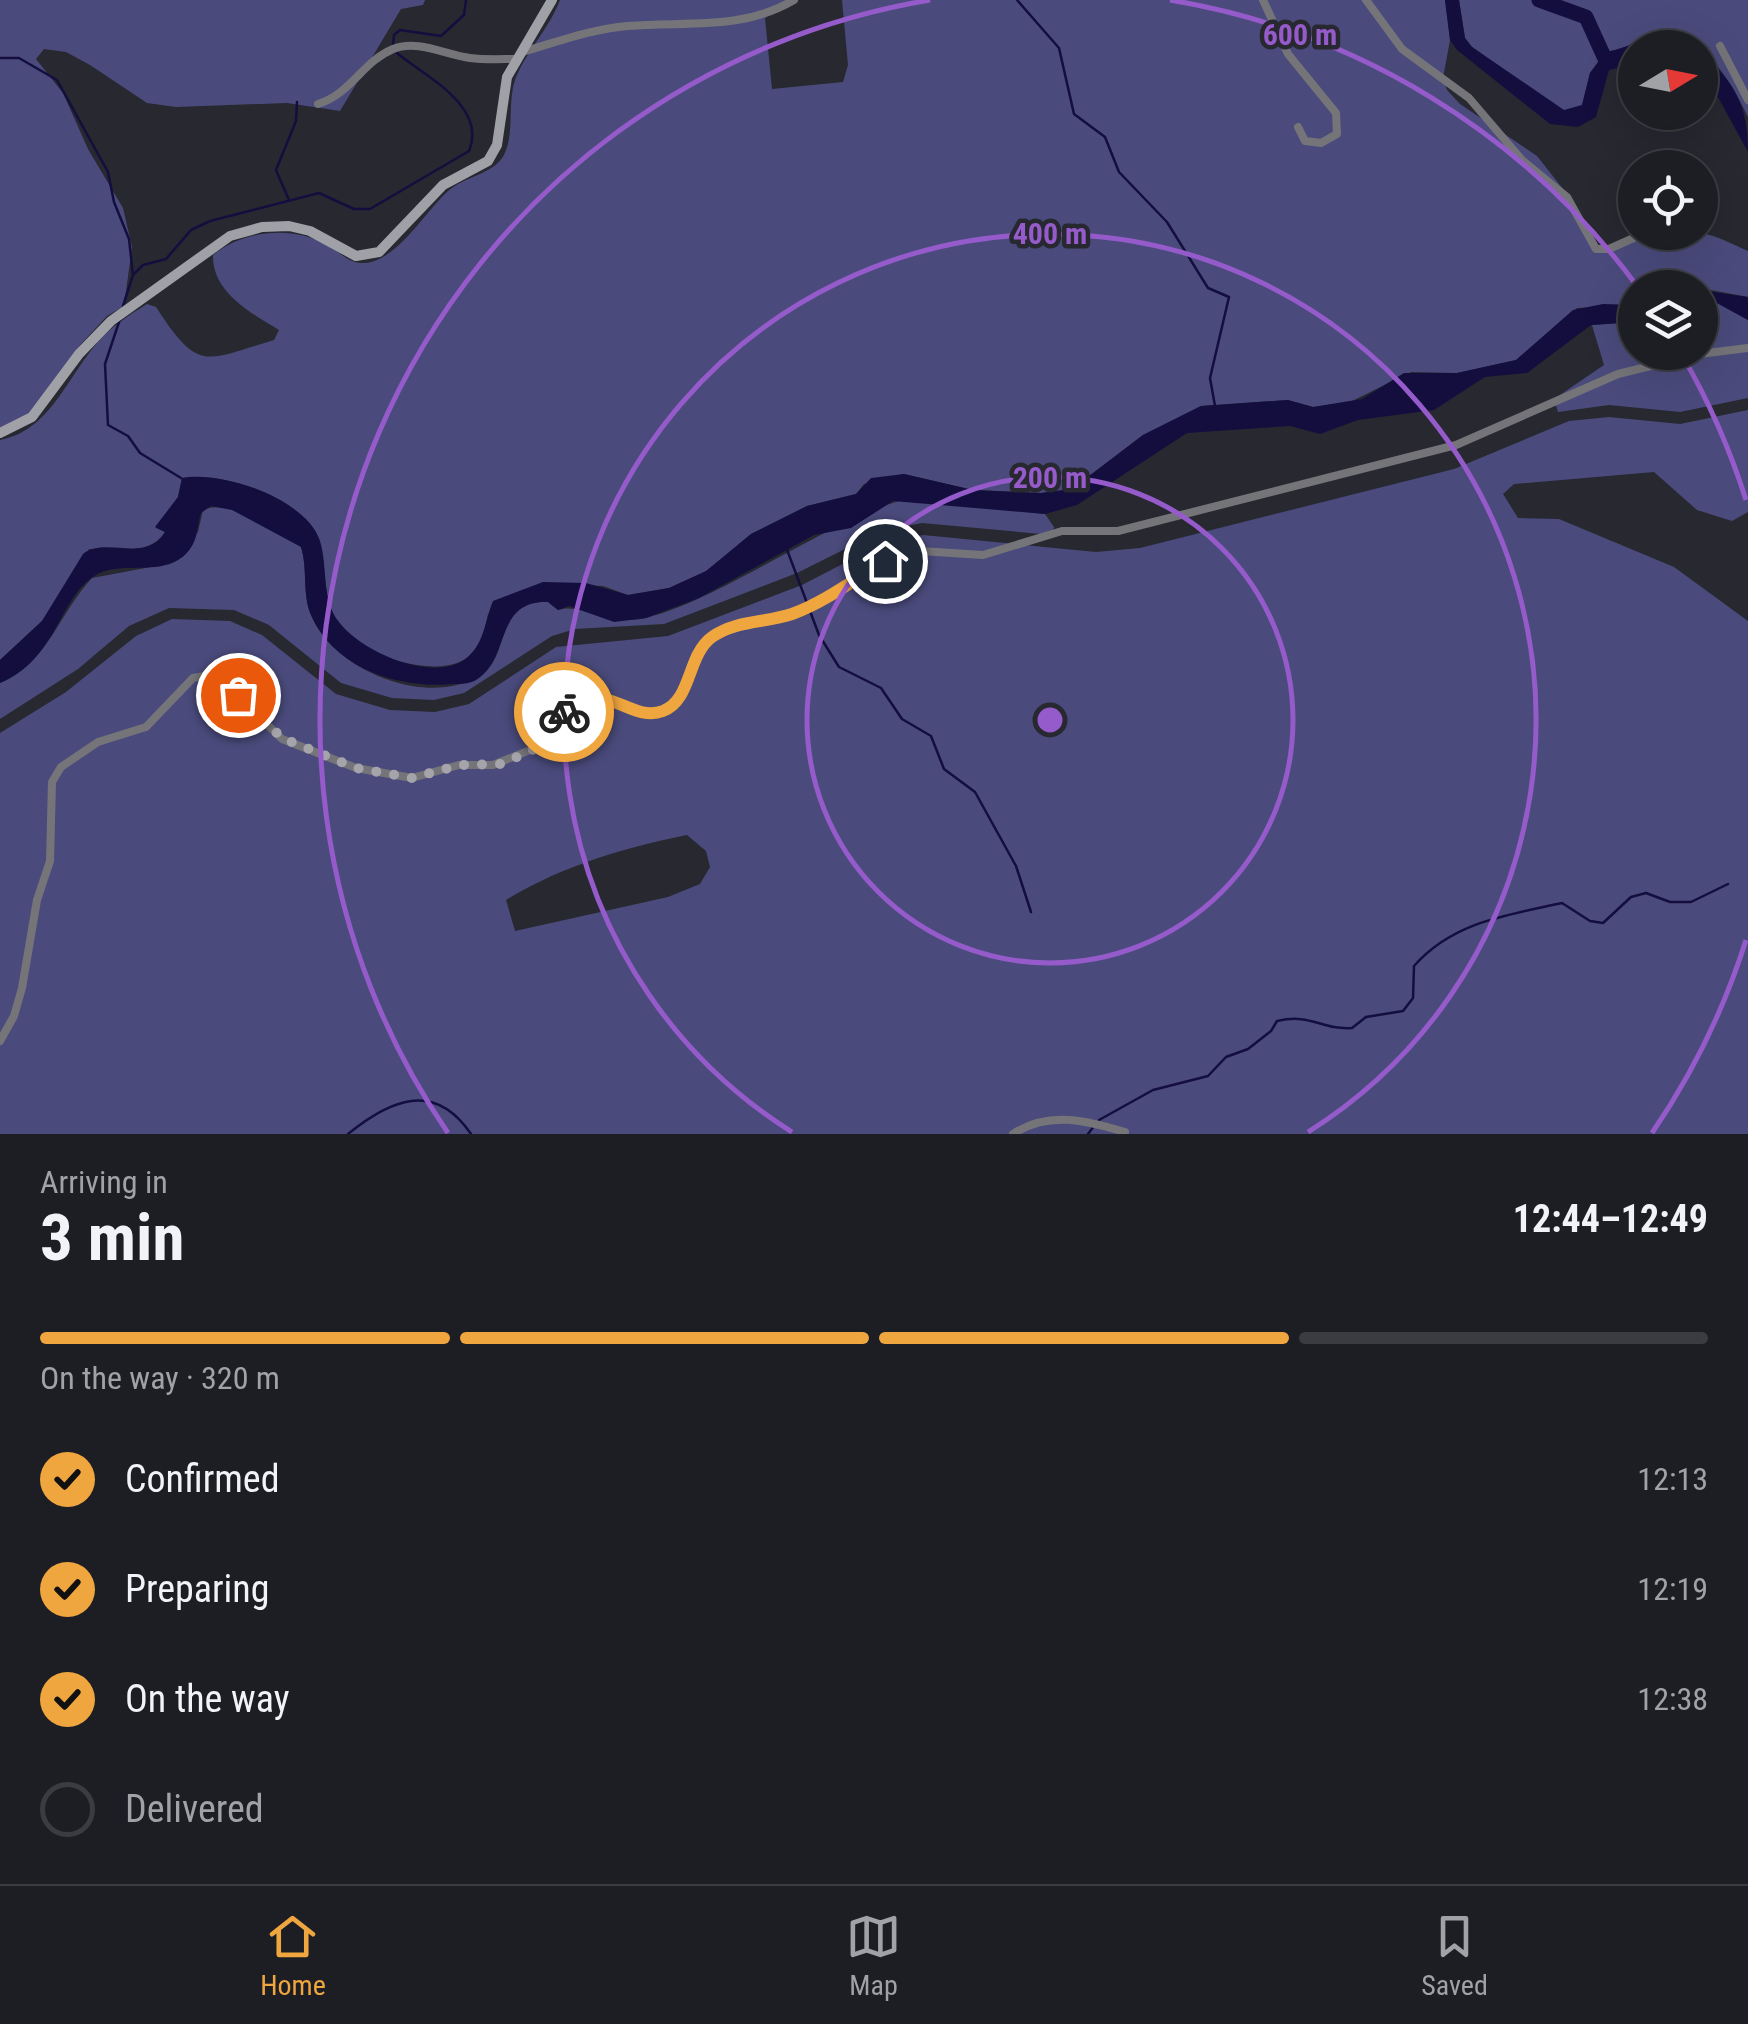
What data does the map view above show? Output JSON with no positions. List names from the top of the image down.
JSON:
{
  "north": "right",
  "page": {
    "heading": ["3 min", "Arriving in", "12:44–12:49"],
    "bar": "On the way · 320 m",
    "list": [
      ["Confirmed", "12:13"],
      ["Preparing", "12:19"],
      ["On the way", "12:38"],
      "Delivered"
    ],
    "tabs": ["Home", "Map", "Saved"]
  },
  "rings": ["600 m", "400 m", "200 m"]
}
